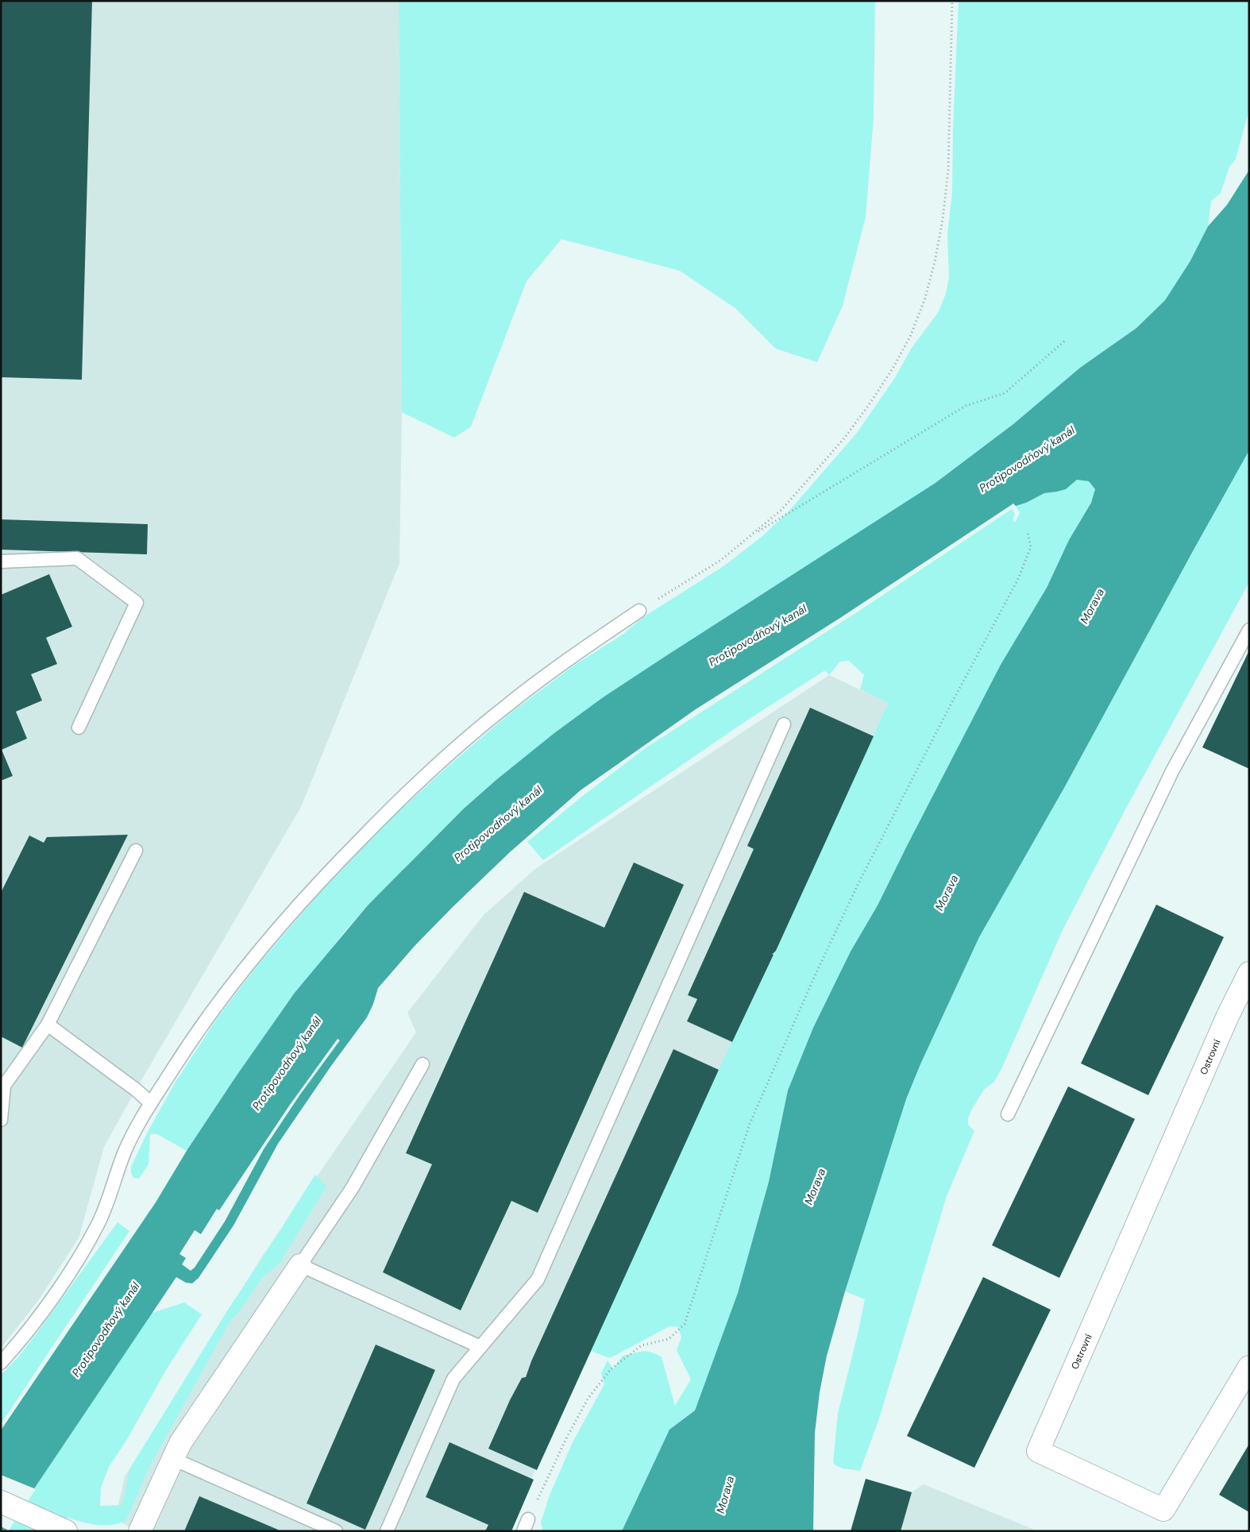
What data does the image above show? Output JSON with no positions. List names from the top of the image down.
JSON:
{
  "streets": {
    "street": ["Ostrovní"]
  },
  "water": ["Protipovodňový kanál", "Morava"]
}
